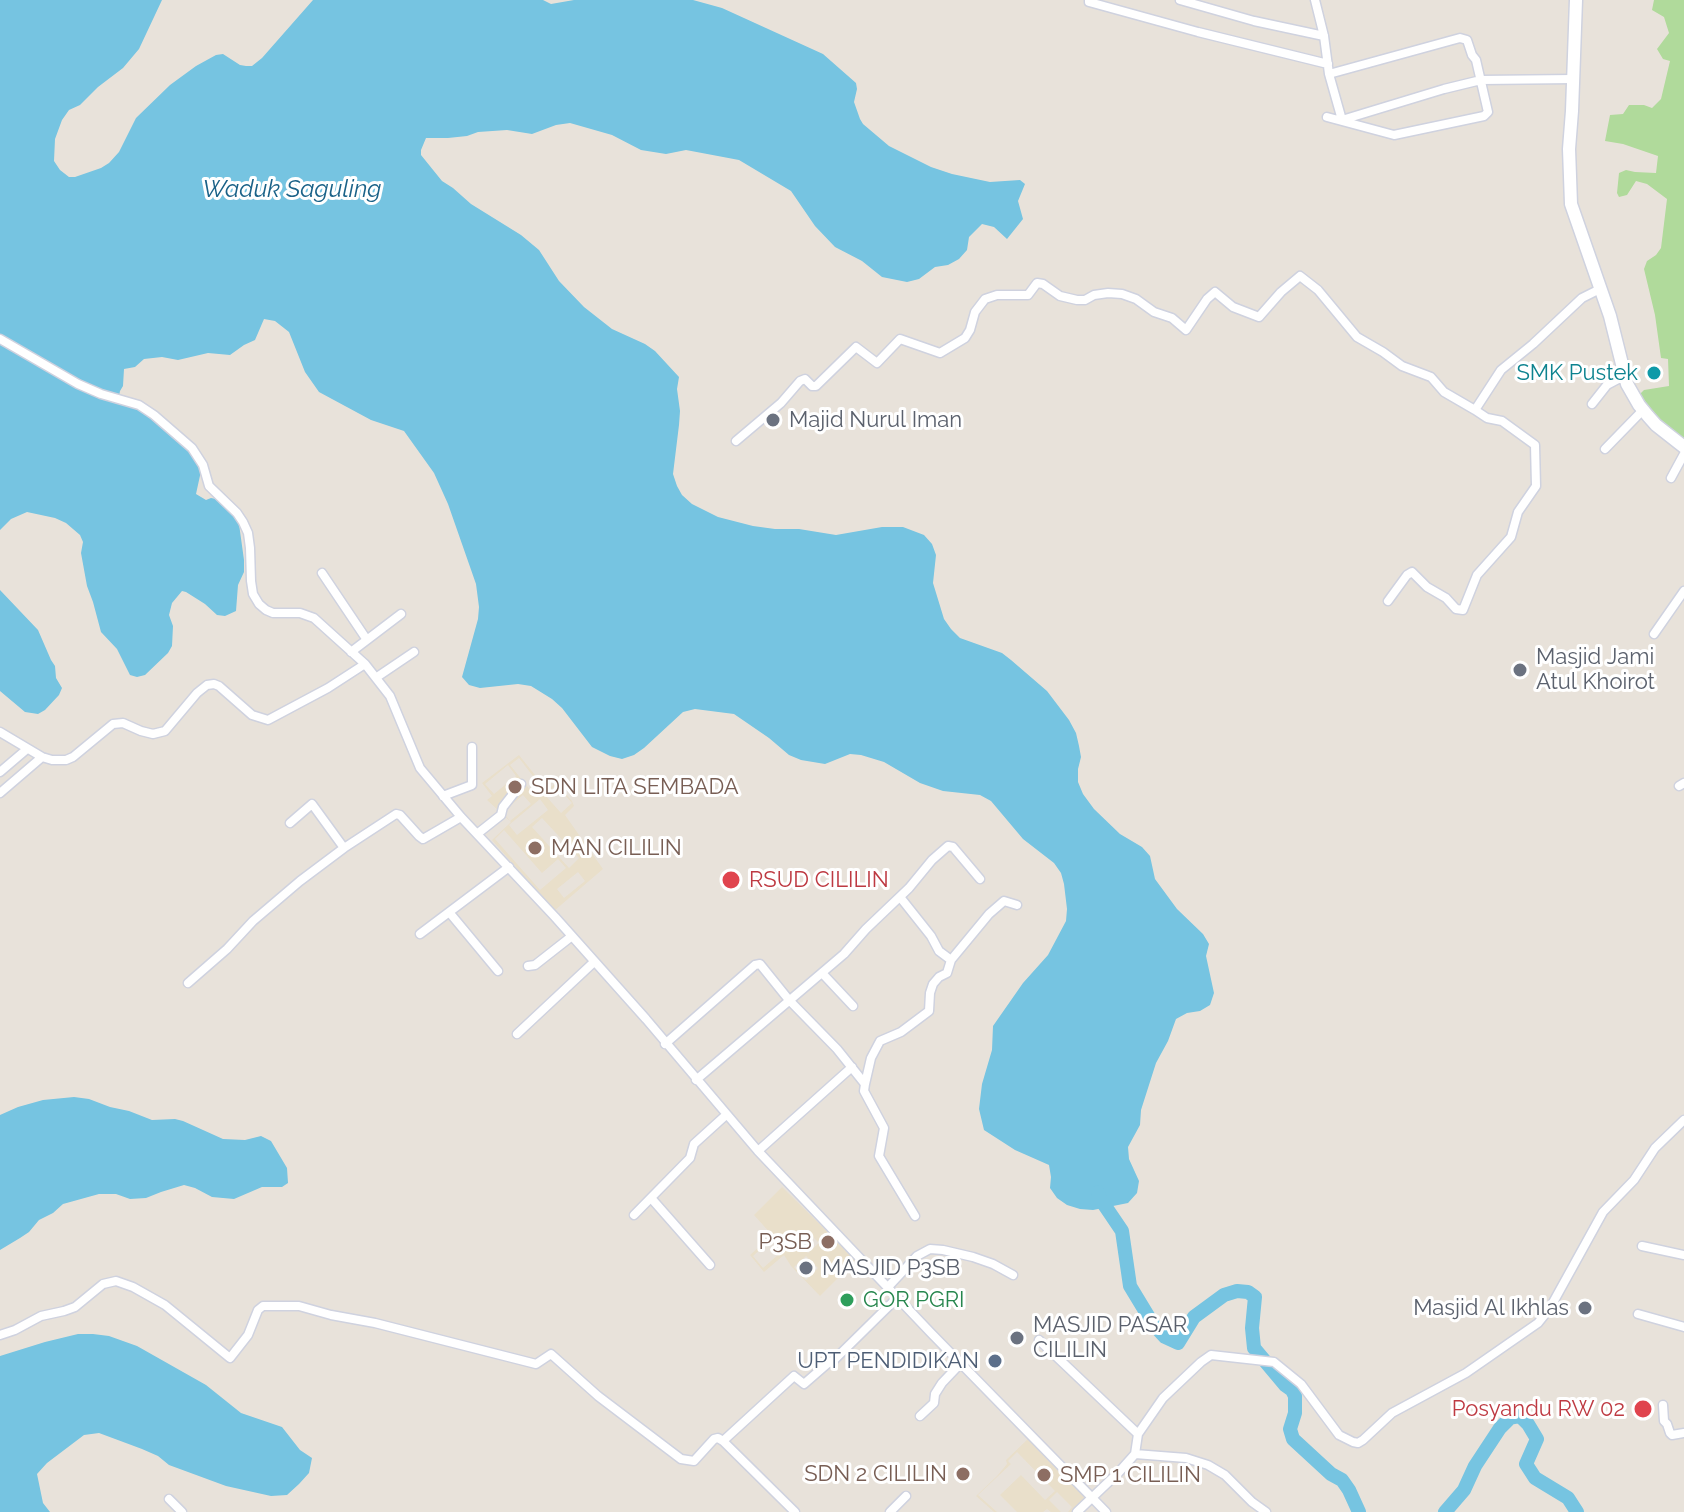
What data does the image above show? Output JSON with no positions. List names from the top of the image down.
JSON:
{
  "water": ["Waduk Saguling"],
  "places": [
    "SMK Pustek",
    "Majid Nurul Iman",
    "Masjid Jami Atul Khoirot",
    "SDN LITA SEMBADA",
    "MAN CILILIN",
    "RSUD CILILIN",
    "P3SB",
    "MASJID P3SB",
    "GOR PGRI",
    "Masjid Al Ikhlas",
    "MASJID PASAR CILILIN",
    "UPT PENDIDIKAN",
    "Posyandu RW 02",
    "SDN 2 CILILIN",
    "SMP 1 CILILIN"
  ]
}
